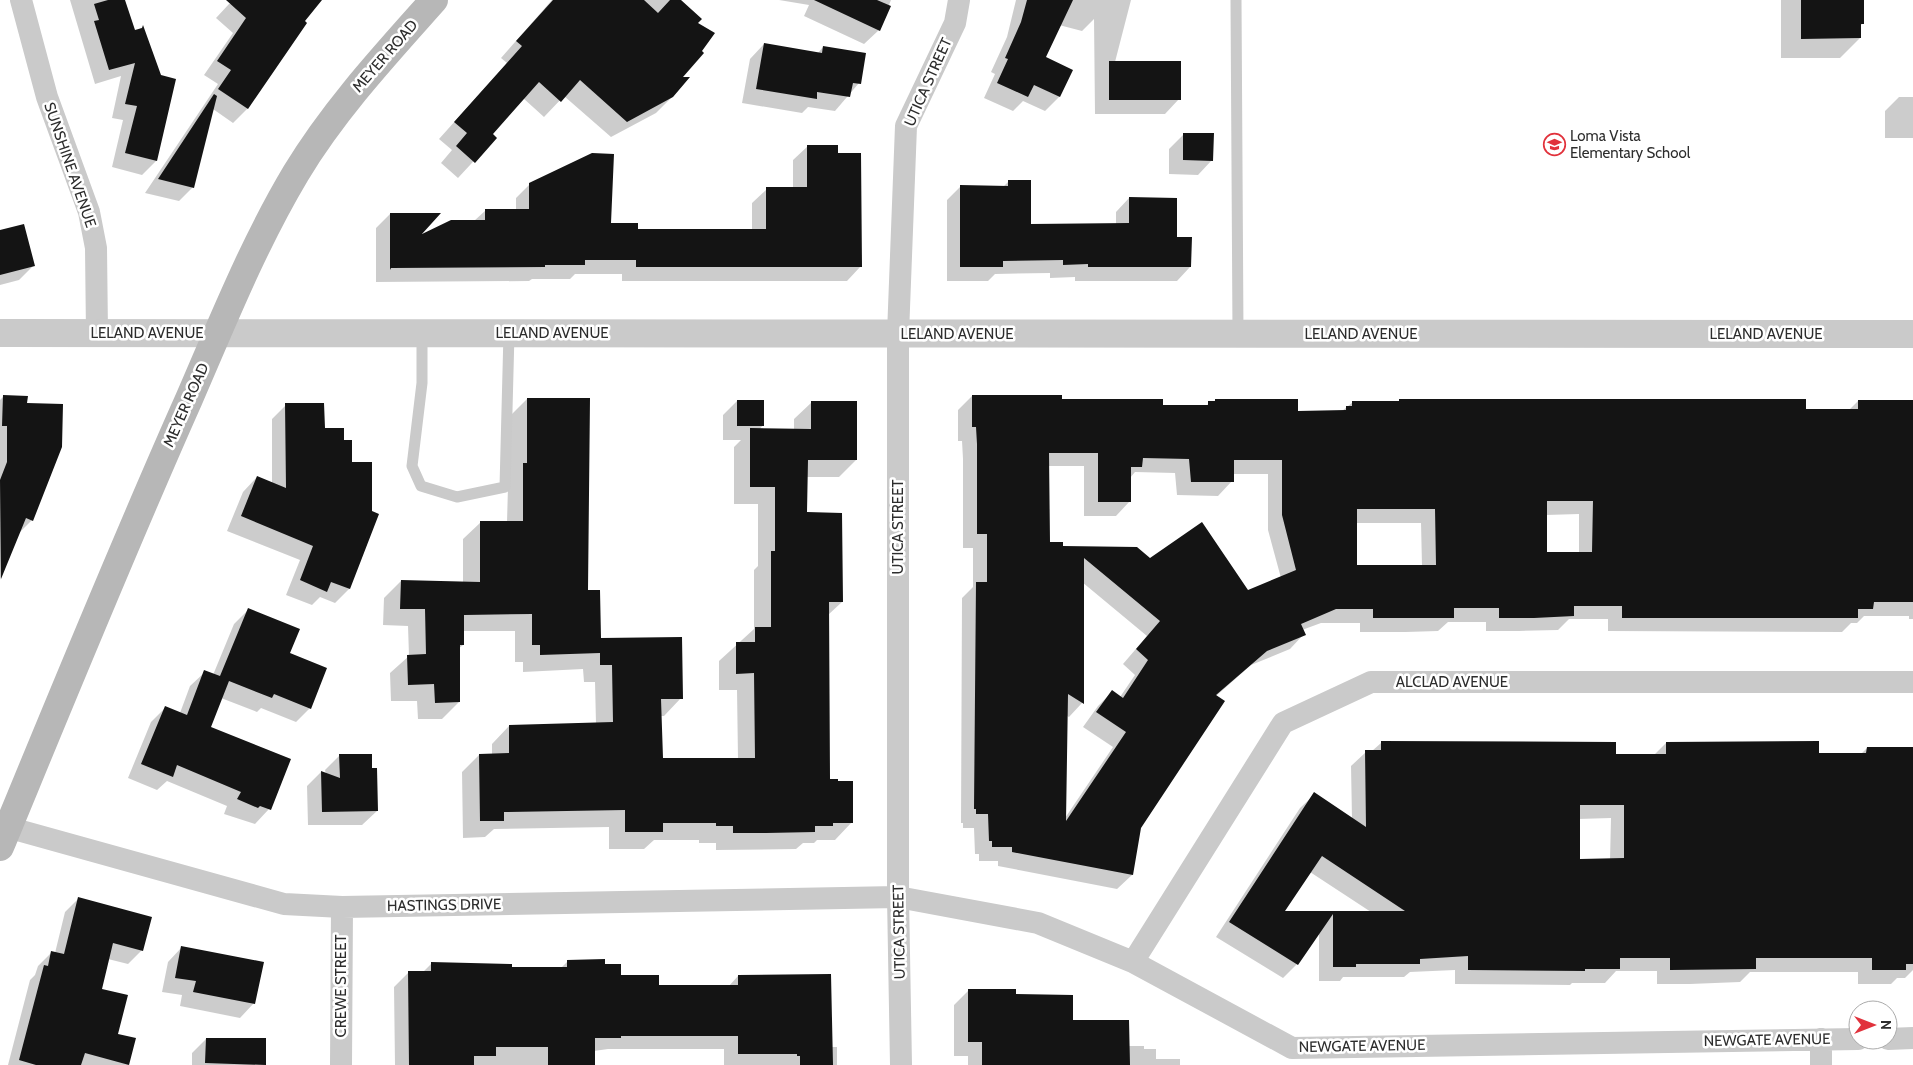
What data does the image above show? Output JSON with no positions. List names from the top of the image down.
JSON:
{
  "streets": {
    "main road": ["MEYER ROAD"],
    "street": [
      "UTICA STREET",
      "SUNSHINE AVENUE",
      "LELAND AVENUE",
      "ALCLAD AVENUE",
      "HASTINGS DRIVE",
      "CREWE STREET",
      "NEWGATE AVENUE"
    ]
  },
  "crossings": [
    ["MEYER ROAD", "LELAND AVENUE"],
    ["MEYER ROAD", "HASTINGS DRIVE"],
    ["UTICA STREET", "LELAND AVENUE"],
    ["UTICA STREET", "HASTINGS DRIVE"],
    ["UTICA STREET", "NEWGATE AVENUE"],
    ["SUNSHINE AVENUE", "LELAND AVENUE"],
    ["ALCLAD AVENUE", "NEWGATE AVENUE"],
    ["HASTINGS DRIVE", "CREWE STREET"],
    ["HASTINGS DRIVE", "NEWGATE AVENUE"]
  ],
  "places": {
    "school or university": ["Loma Vista Elementary School"]
  },
  "north": "right"
}
